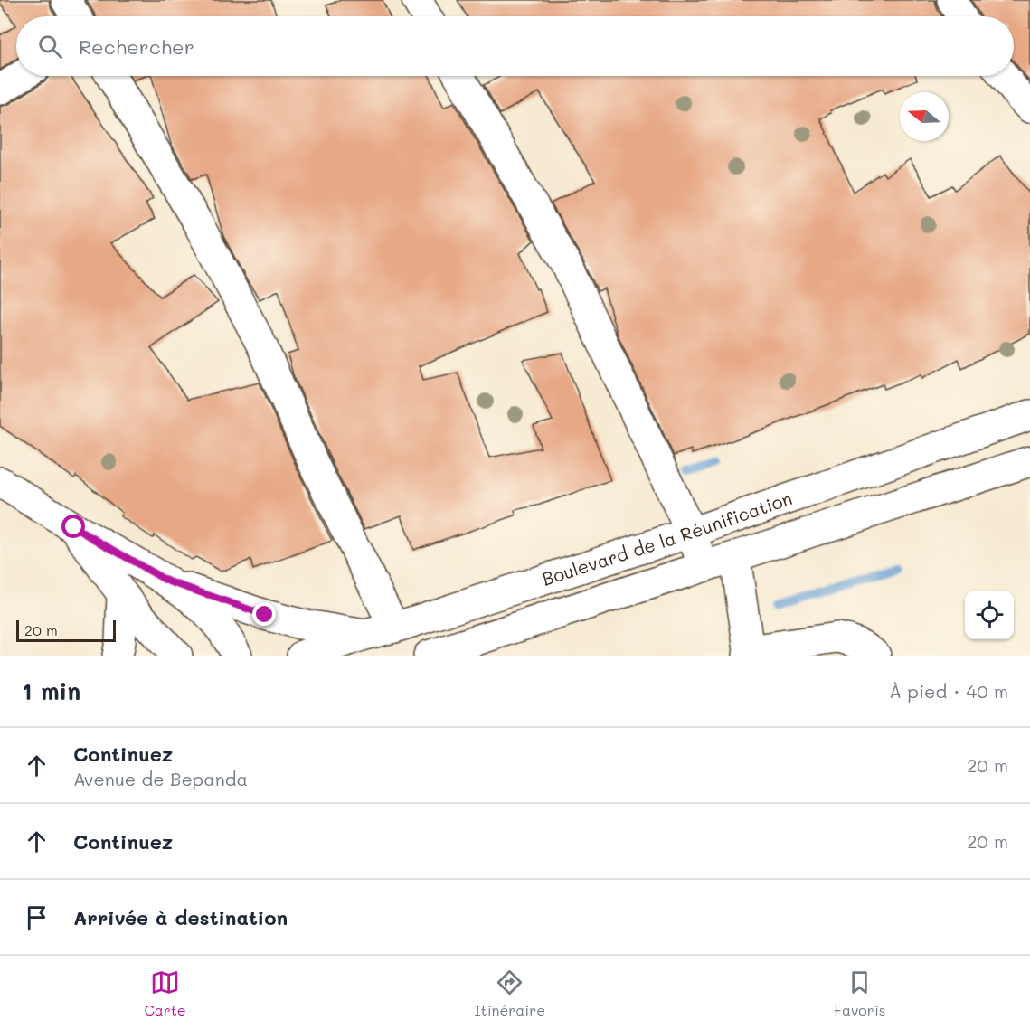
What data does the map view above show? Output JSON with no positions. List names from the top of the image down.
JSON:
{
  "streets": {
    "main road": ["Boulevard de la Réunification"]
  },
  "scale_bar": "20 m",
  "north": "left",
  "page": {
    "search": "Rechercher",
    "scale": "20 m",
    "heading": ["1 min", "À pied · 40 m"],
    "list": [
      ["Continuez", "Avenue de Bepanda", "20 m"],
      ["Continuez", "20 m"],
      "Arrivée à destination"
    ],
    "nav": ["Carte", "Itinéraire", "Favoris"]
  }
}
